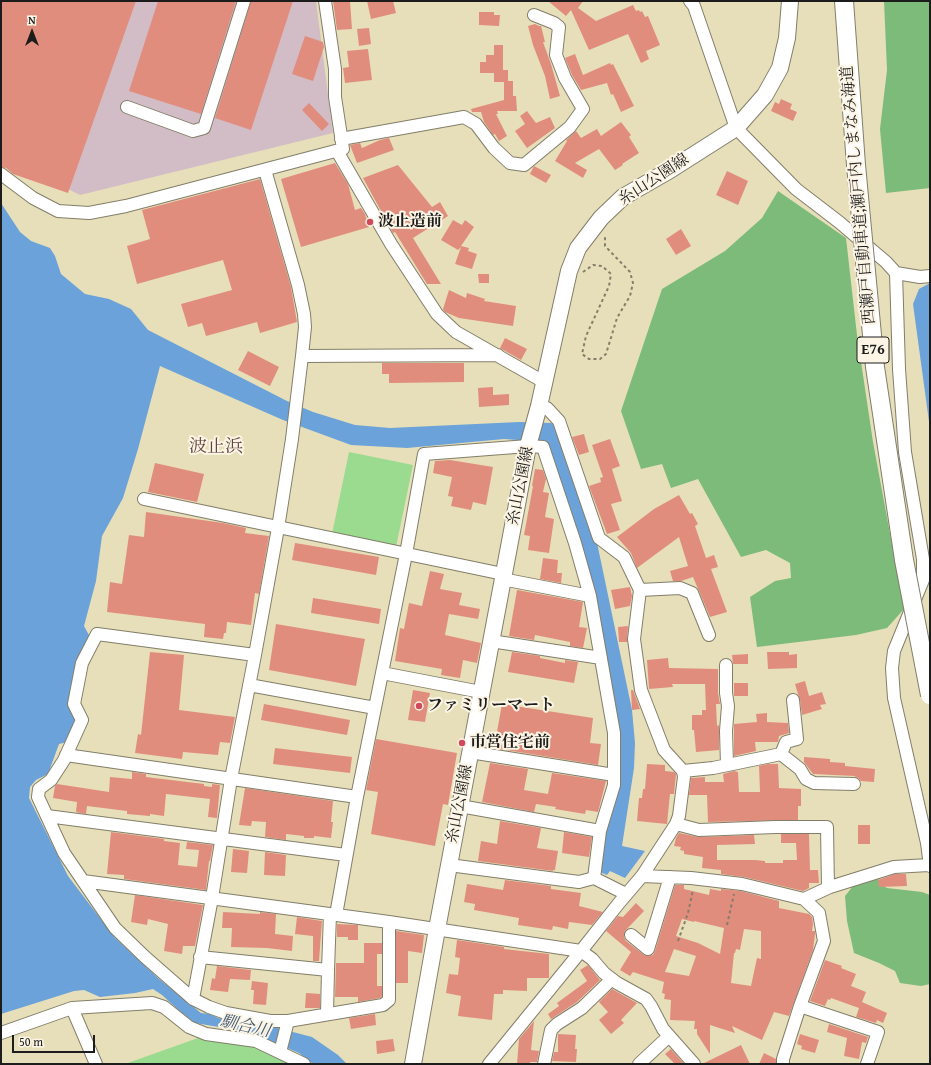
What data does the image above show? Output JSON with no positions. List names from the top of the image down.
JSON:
{
  "streets": {
    "highway": ["西瀬戸自動車道;瀬戸内しまなみ海道", "E76"],
    "main road": ["糸山公園線"]
  },
  "districts": ["波止浜"],
  "water": ["馴合川"],
  "places": ["波止造前", "ファミリーマート", "市営住宅前"],
  "scale_bar": "50 m",
  "north": "top"
}
